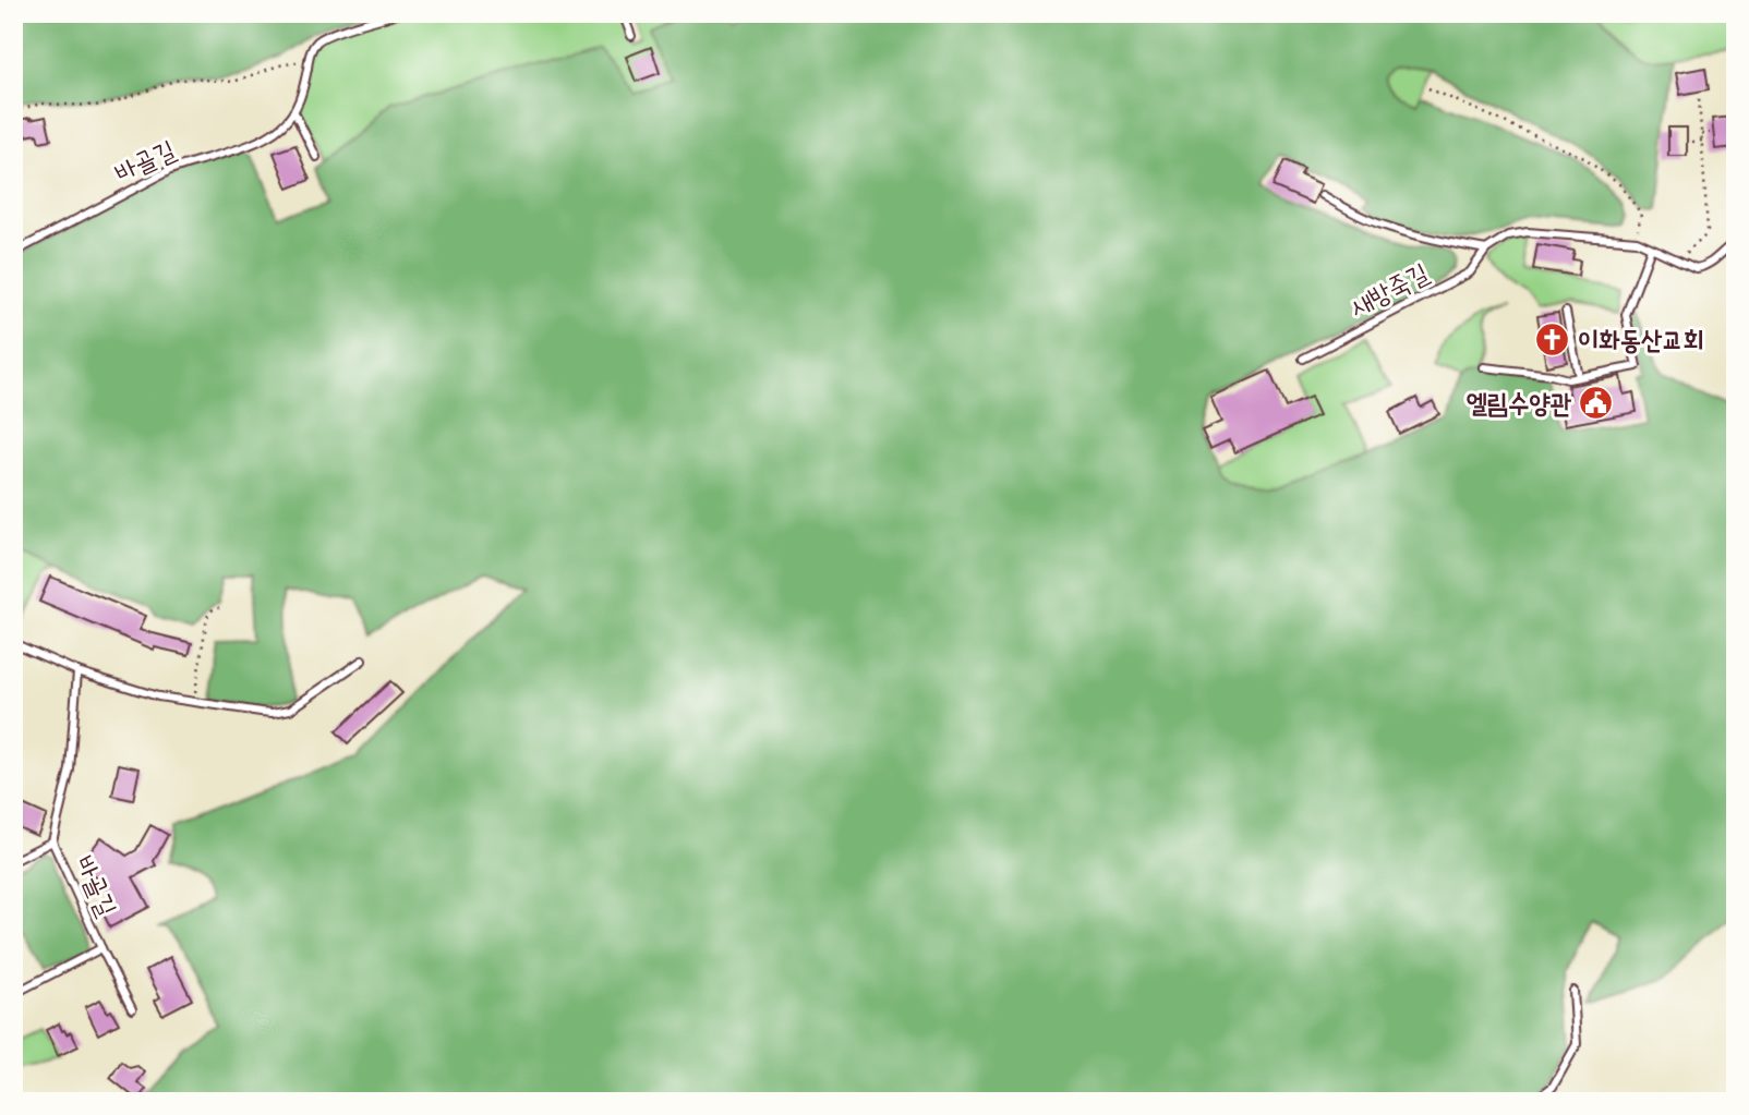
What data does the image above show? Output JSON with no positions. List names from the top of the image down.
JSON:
{
  "streets": {
    "lane": ["바골길", "새방죽길"]
  },
  "places": {
    "church": ["이화동산교회"],
    "public building": ["엘림수양관"]
  }
}
